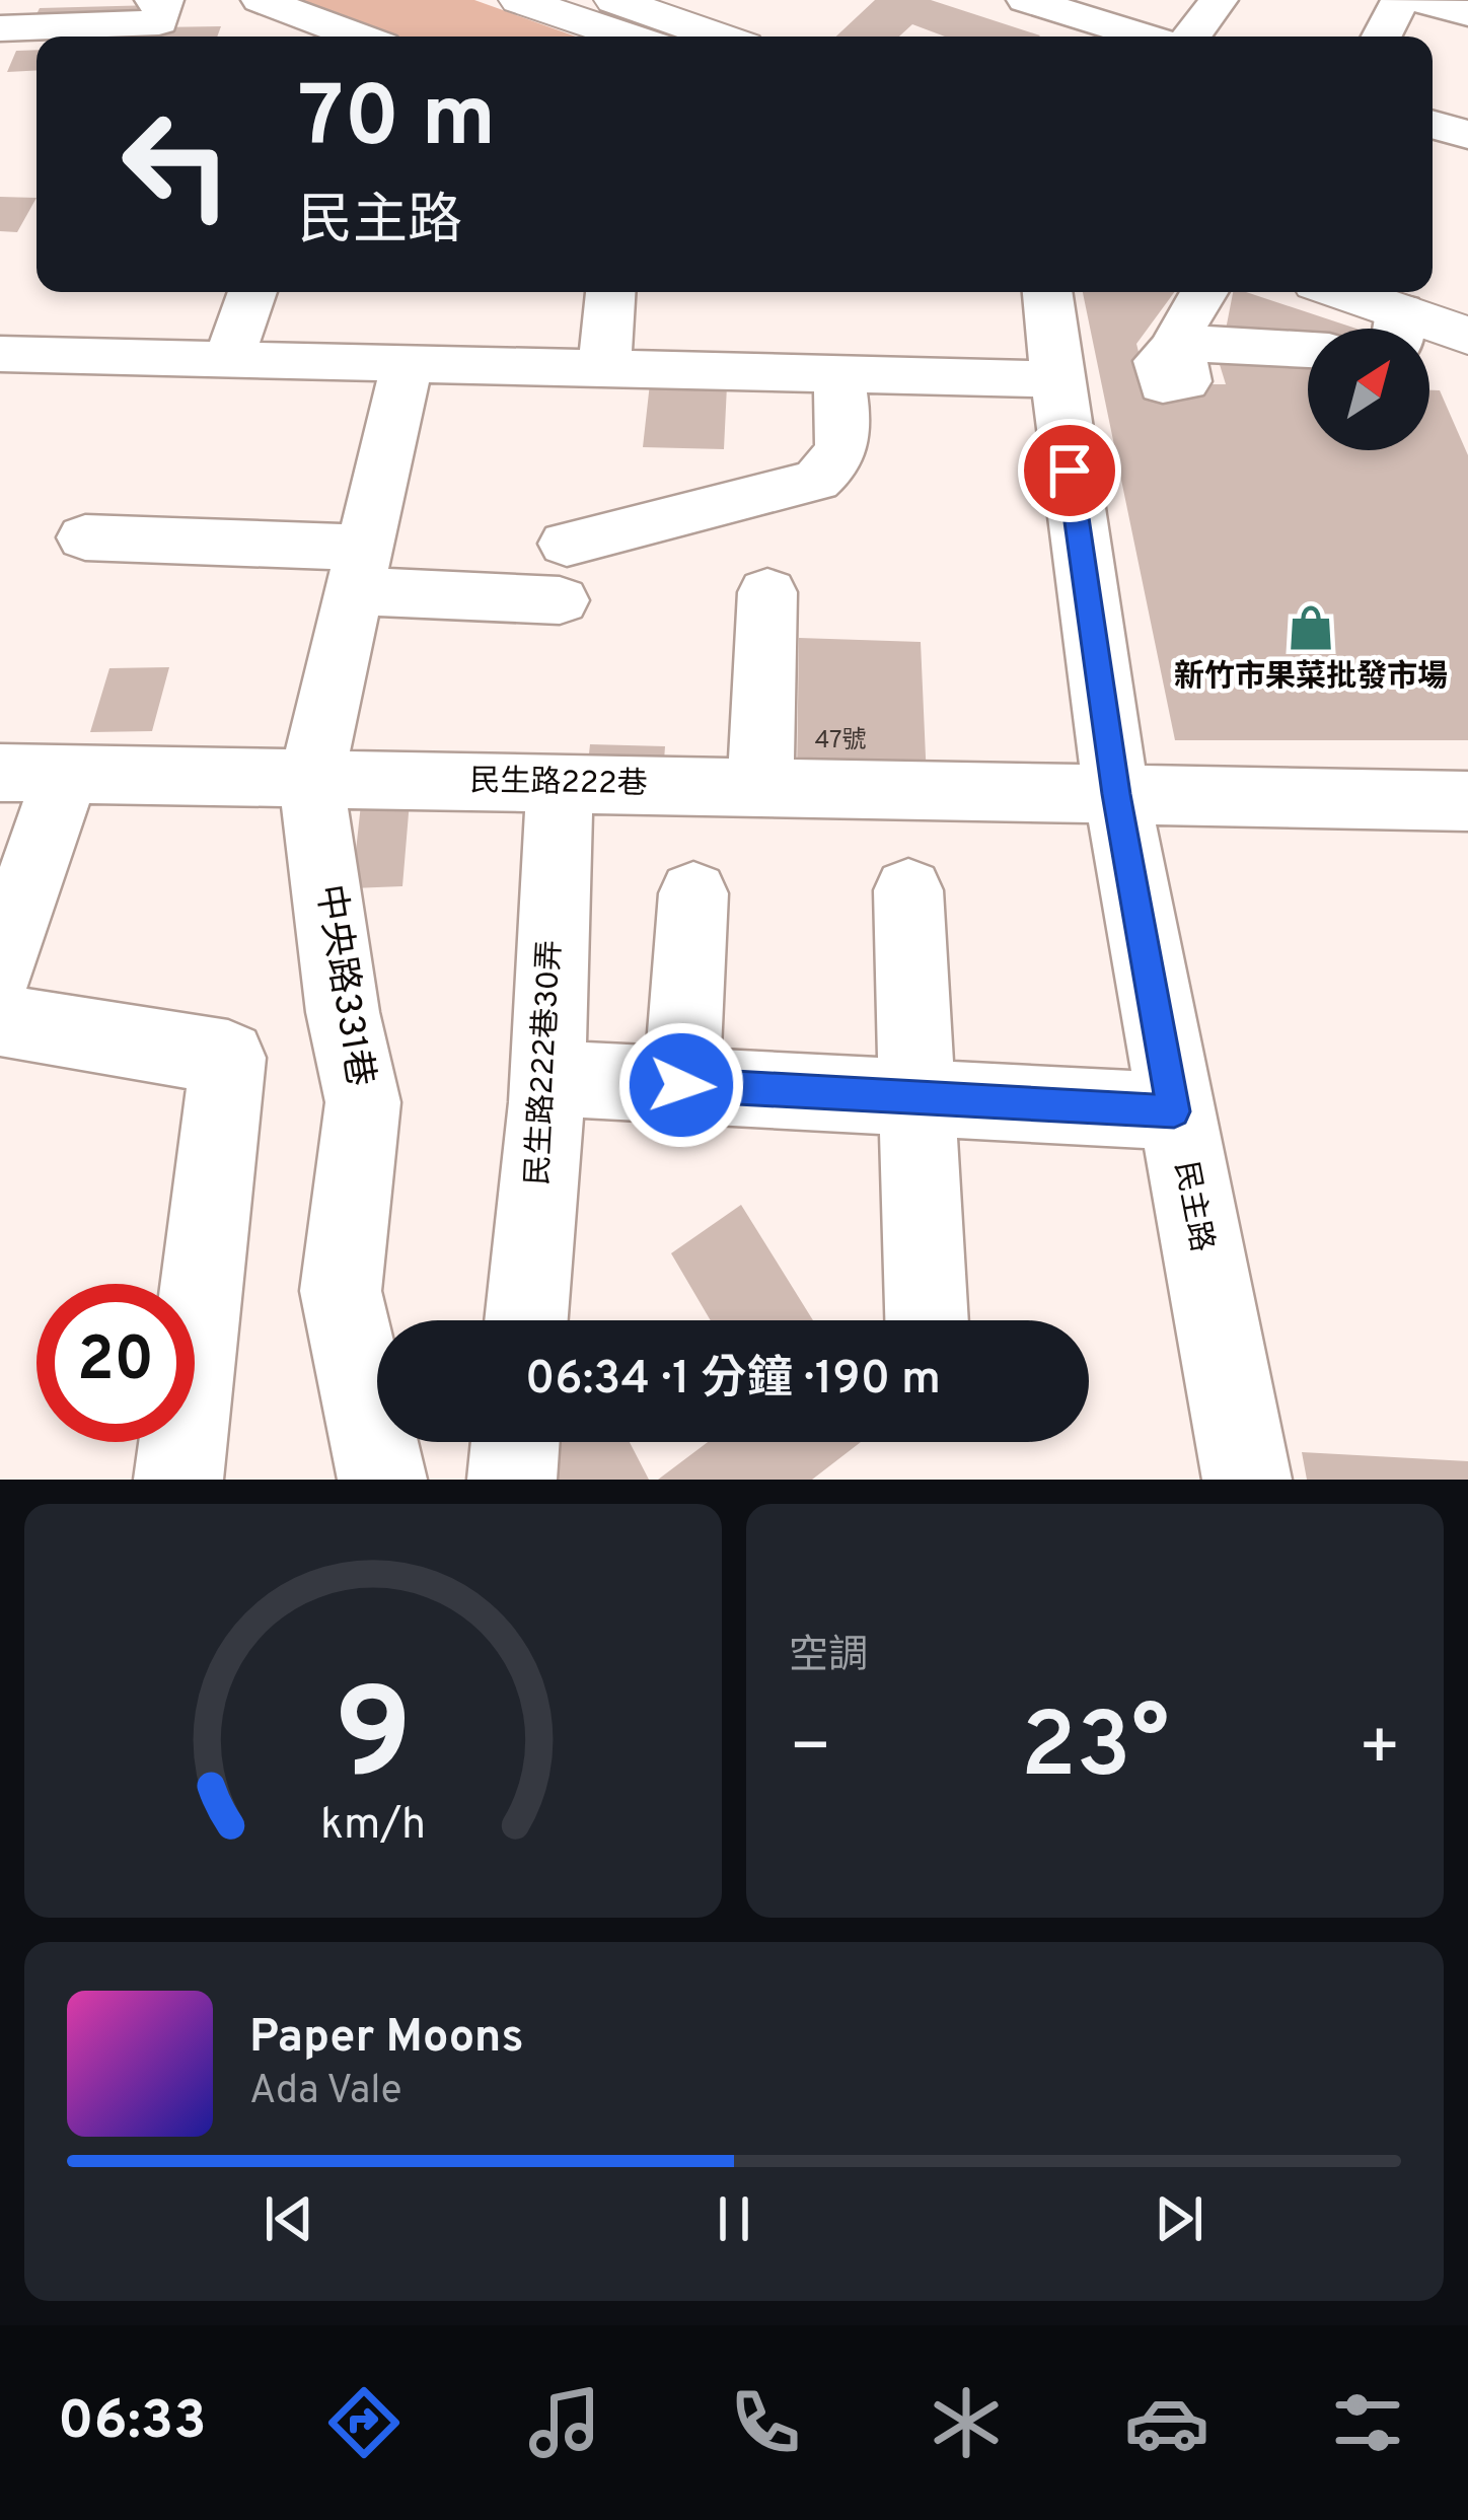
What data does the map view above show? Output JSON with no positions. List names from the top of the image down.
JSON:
{
  "streets": {
    "street": [
      "民生路222巷",
      "中央路331巷",
      "民生路222巷30弄",
      "民主路"
    ]
  },
  "crossings": [
    ["民生路222巷", "中央路331巷"],
    ["民生路222巷", "民生路222巷30弄"],
    ["民生路222巷", "民主路"]
  ],
  "places": {
    "shop": ["新竹市果菜批發市場"]
  },
  "house_numbers": ["47號"],
  "north": "top right",
  "page": {
    "turn": ["70 m", "民主路"],
    "limit": "20",
    "trip": "06:34 · 1 分鐘 · 190 m",
    "tile": "空調",
    "heat": ["−", "23°", "+"],
    "song": ["Paper Moons", "Ada Vale"],
    "tabs": "06:33",
    "gauge": ["9", "km/h"]
  }
}
